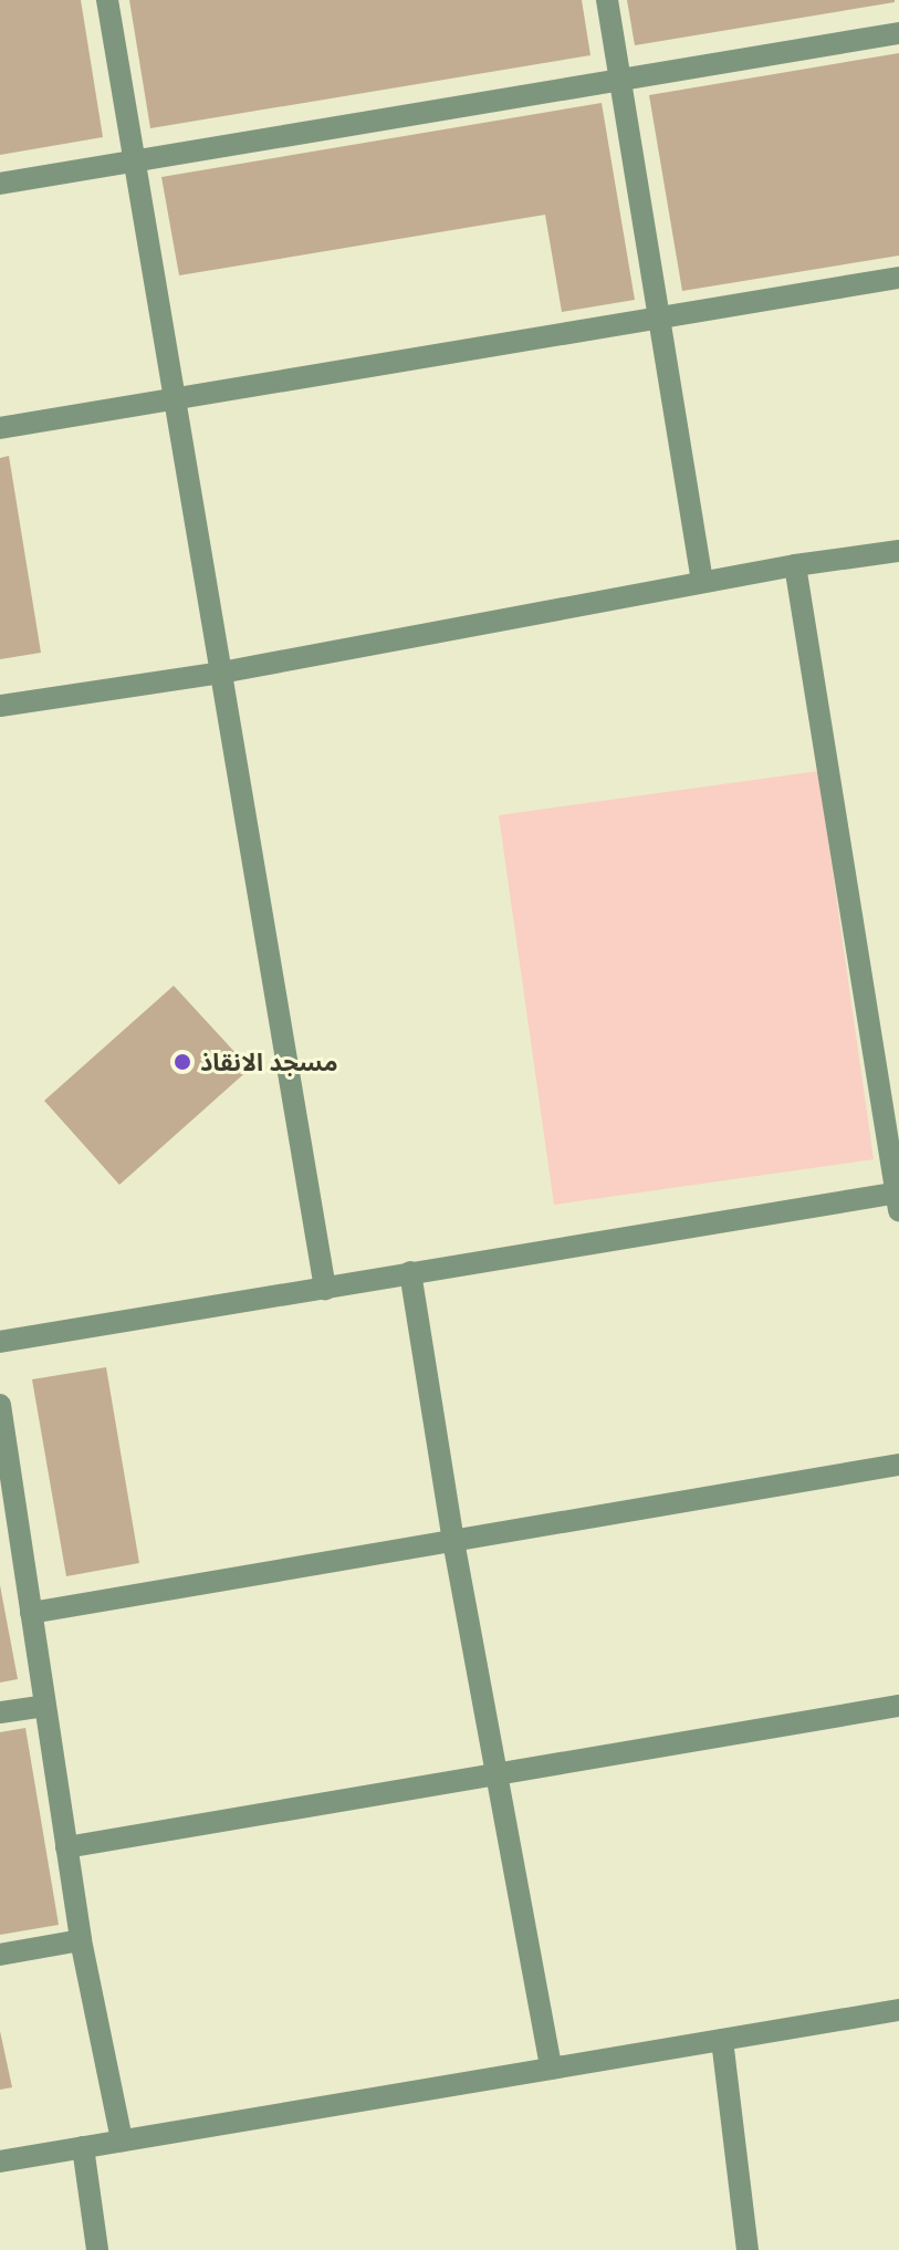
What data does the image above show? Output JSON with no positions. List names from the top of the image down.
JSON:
{
  "places": ["مسجد الانقاذ"]
}
